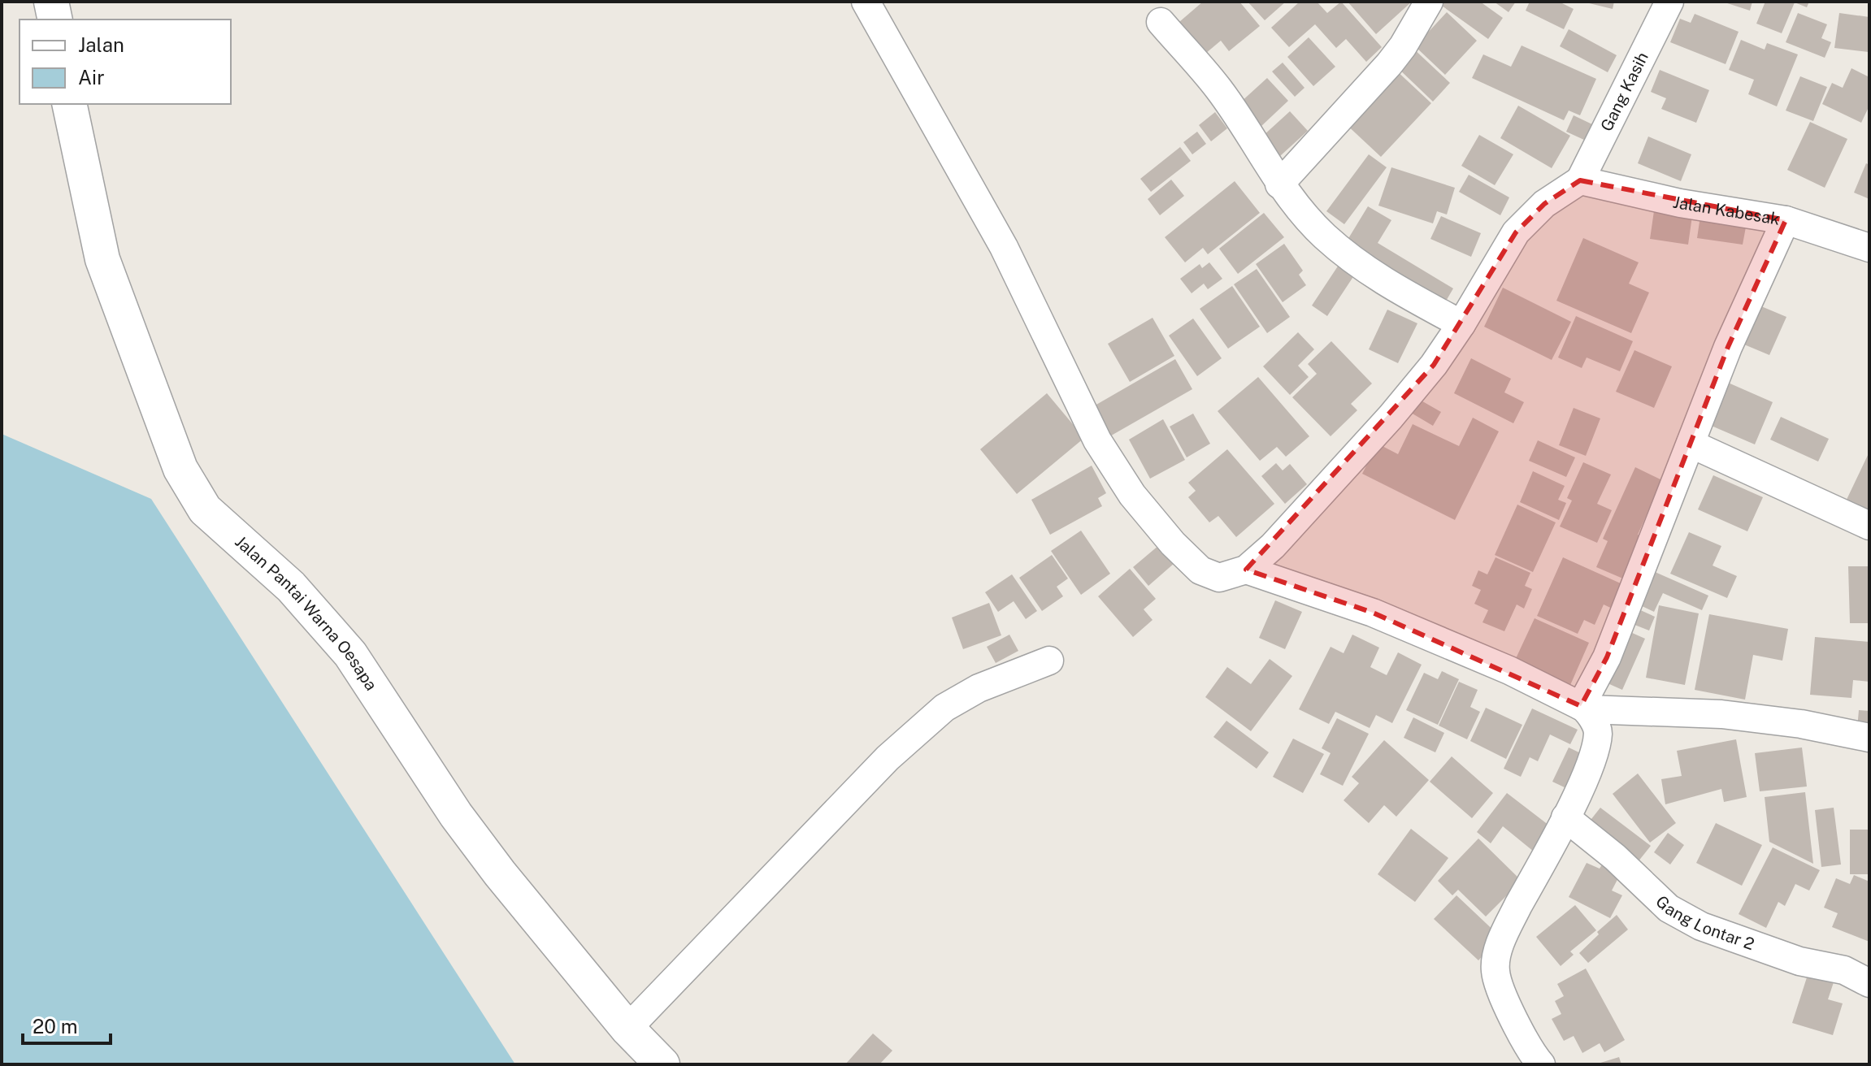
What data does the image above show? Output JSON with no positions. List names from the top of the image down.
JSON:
{
  "streets": {
    "street": [
      "Gang Kasih",
      "Jalan Kabesak",
      "Jalan Pantai Warna Oesapa",
      "Gang Lontar 2"
    ]
  },
  "crossings": [
    ["Gang Kasih", "Jalan Kabesak"]
  ],
  "legend": ["Jalan", "Air"],
  "scale_bar": "20 m"
}
